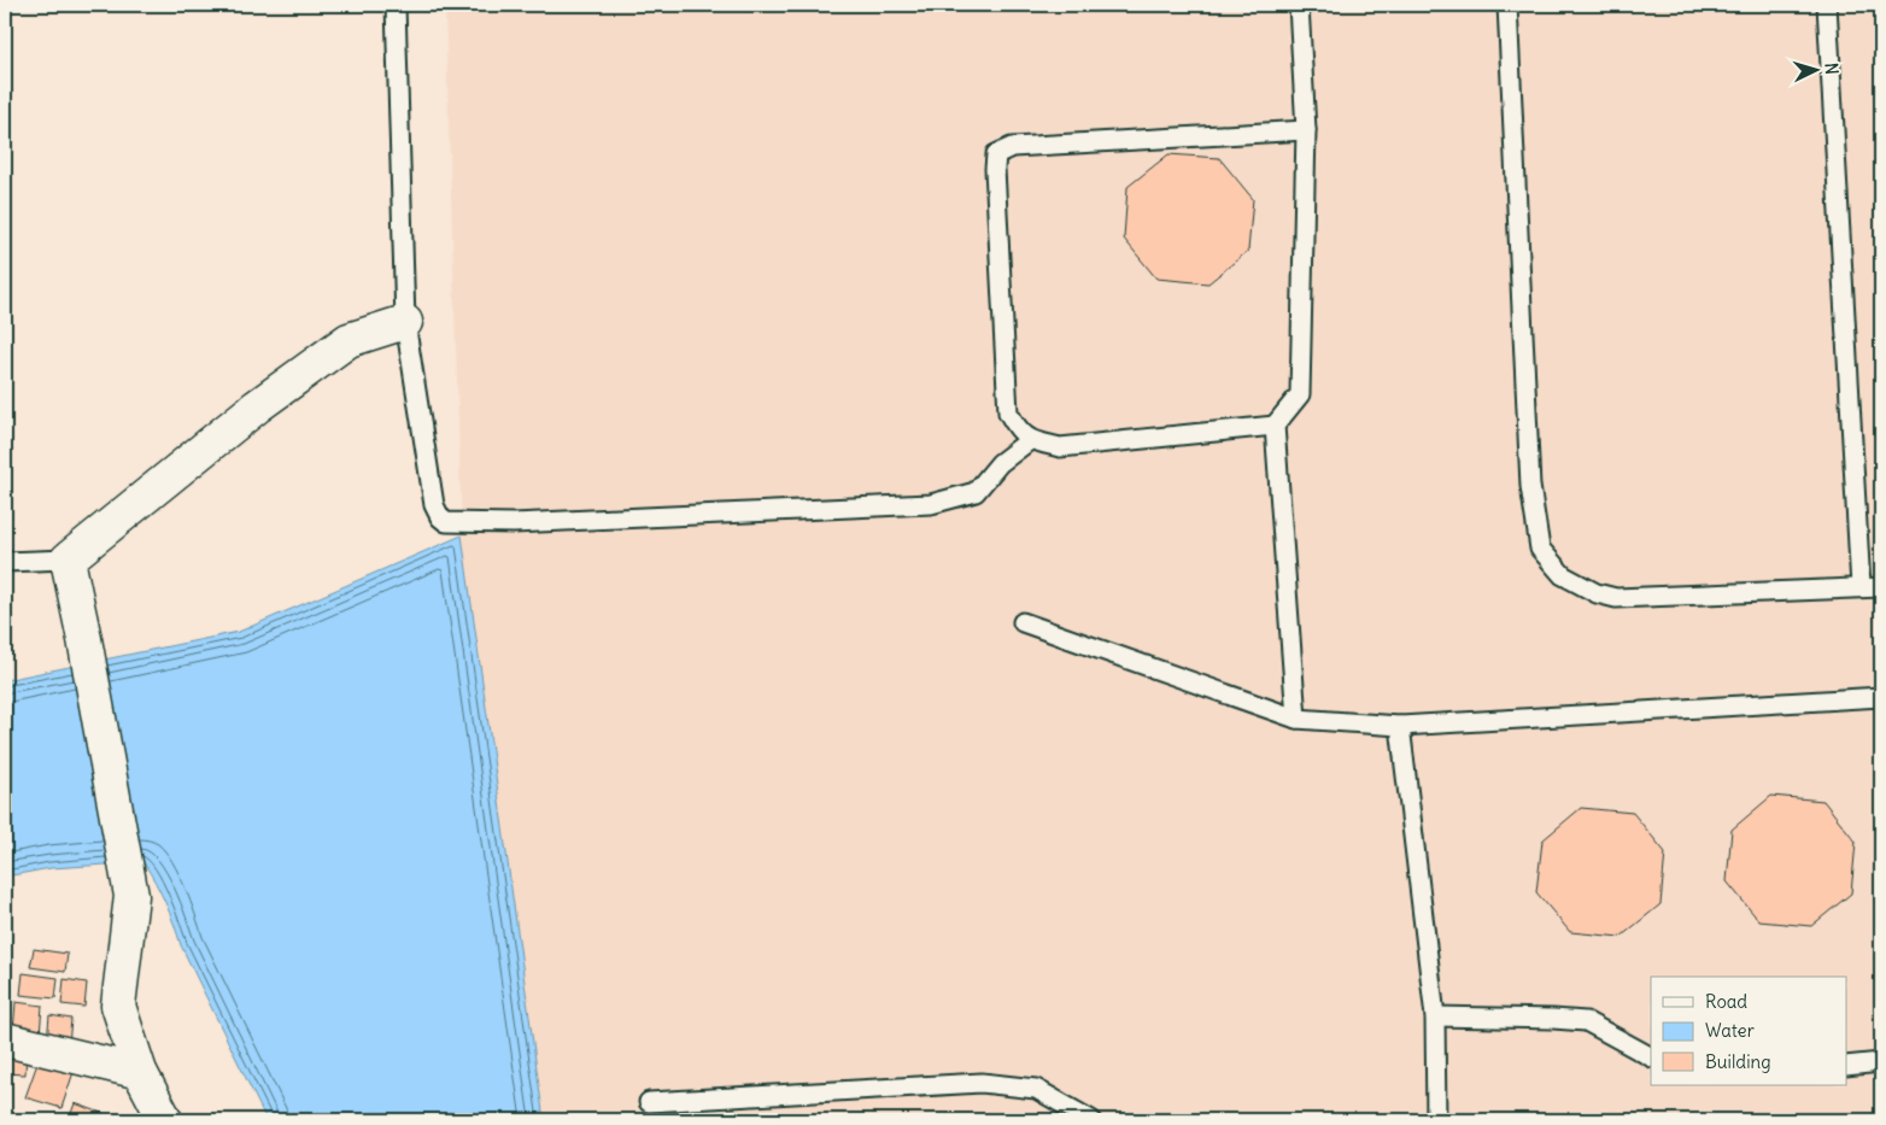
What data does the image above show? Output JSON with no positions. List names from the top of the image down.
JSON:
{
  "legend": ["Road", "Water", "Building"],
  "north": "right"
}
